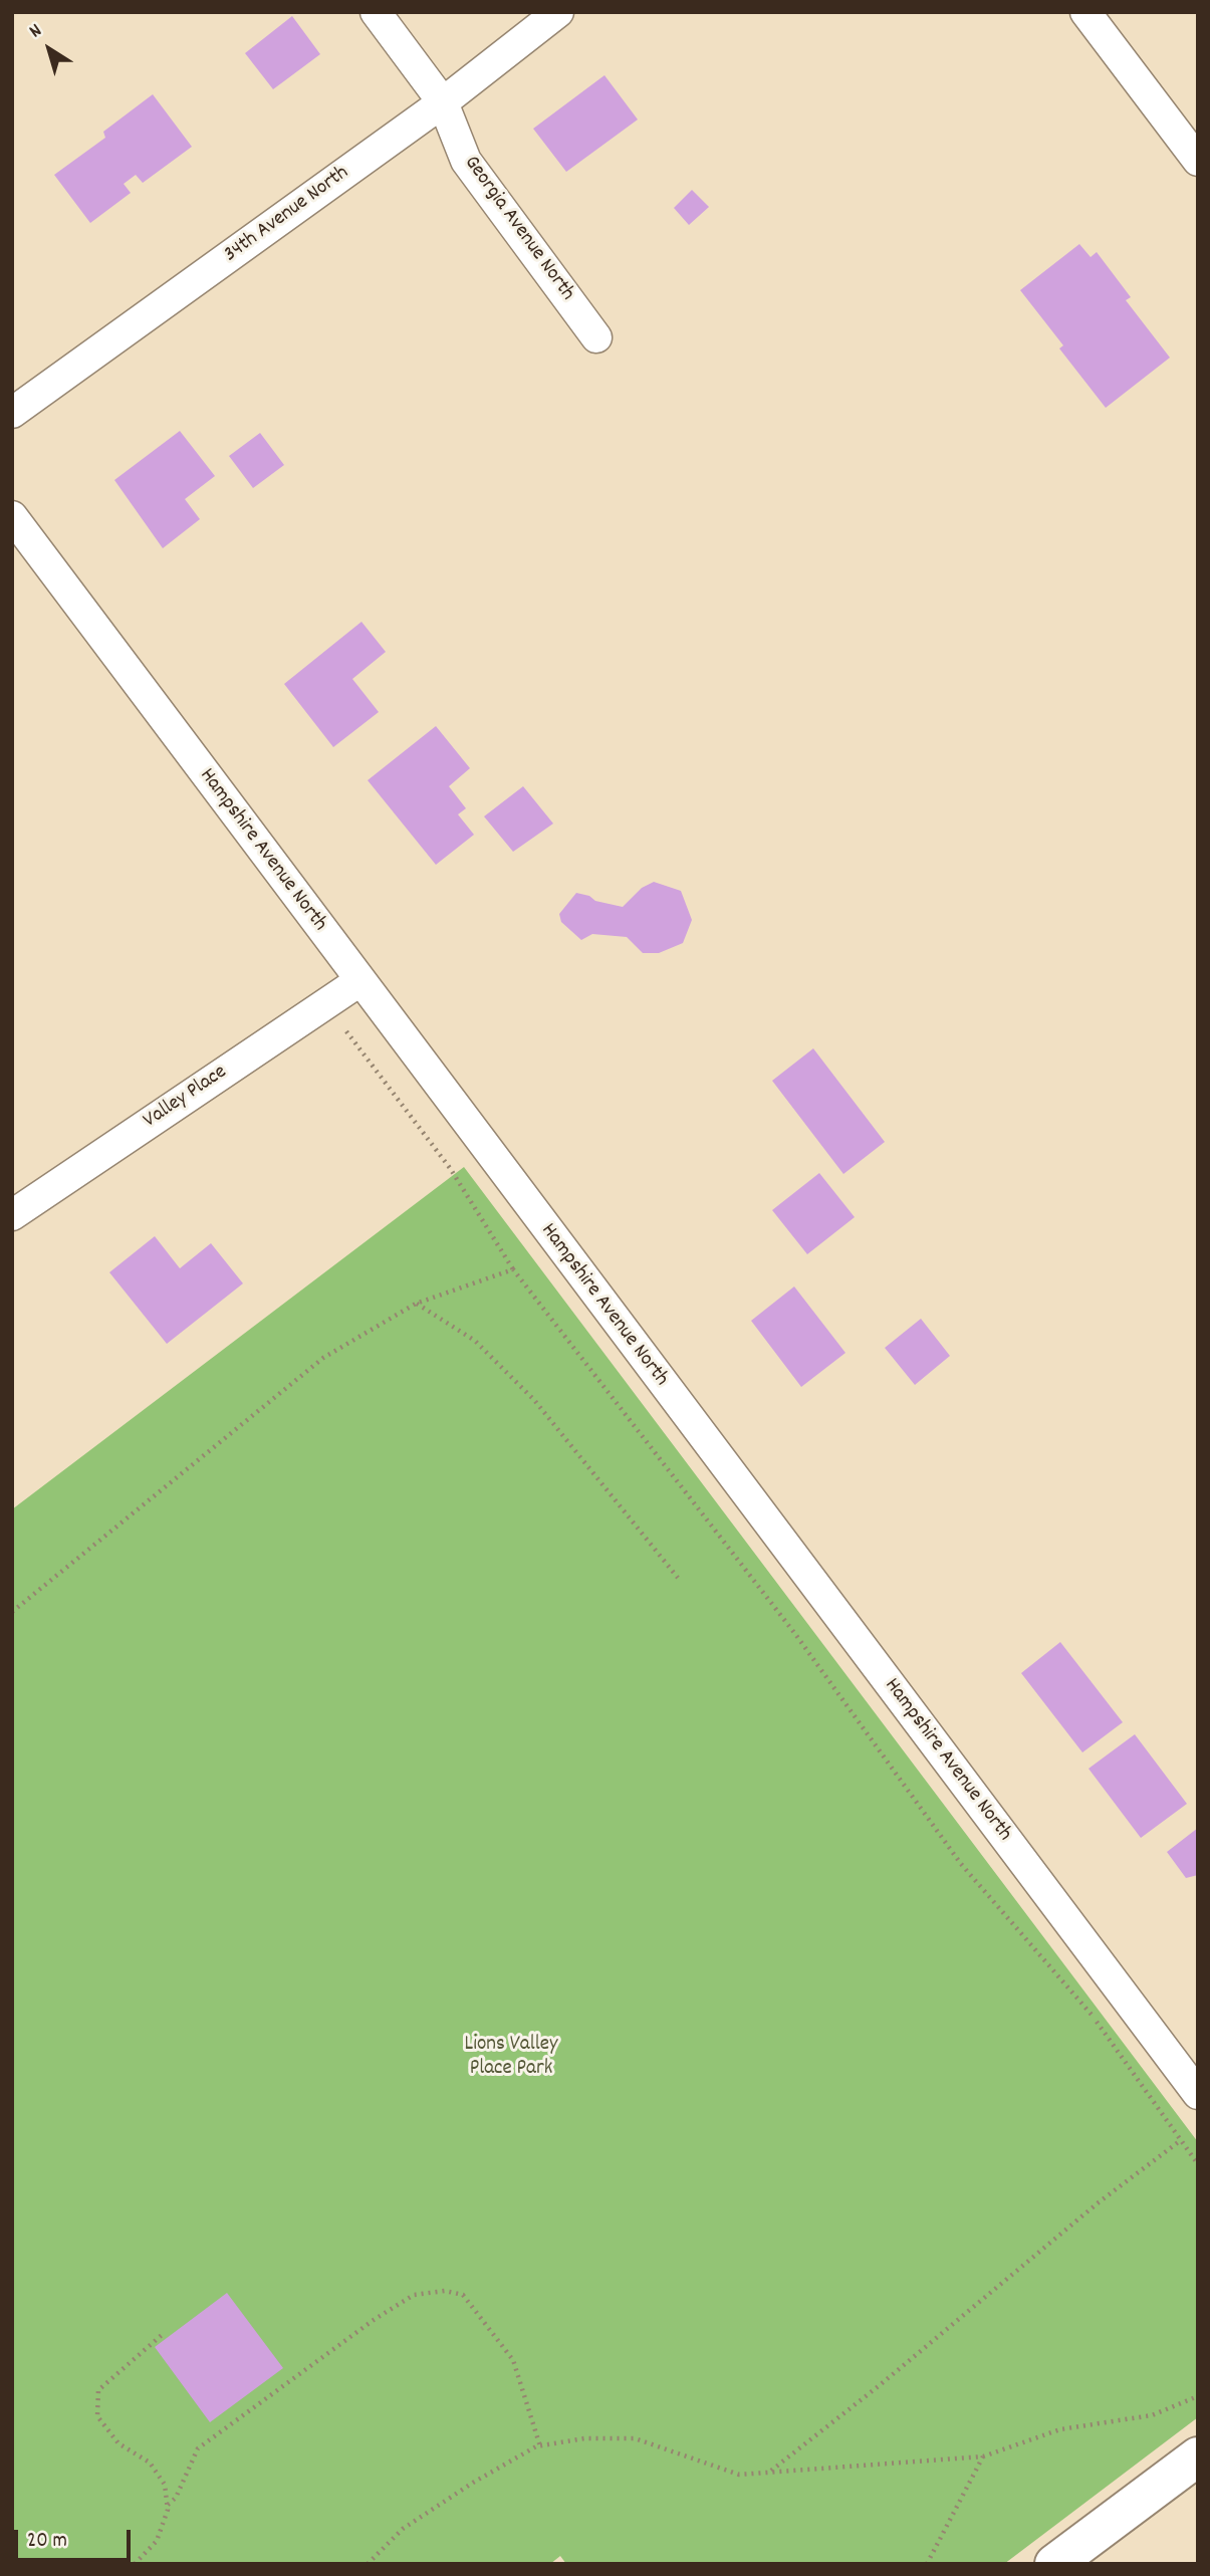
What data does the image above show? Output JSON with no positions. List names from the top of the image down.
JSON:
{
  "streets": {
    "street": [
      "34th Avenue North",
      "Georgia Avenue North",
      "Hampshire Avenue North",
      "Valley Place"
    ]
  },
  "crossings": [
    ["34th Avenue North", "Georgia Avenue North"],
    ["Hampshire Avenue North", "Valley Place"]
  ],
  "parks": ["Lions Valley Place Park"],
  "scale_bar": "20 m",
  "north": "top left"
}
